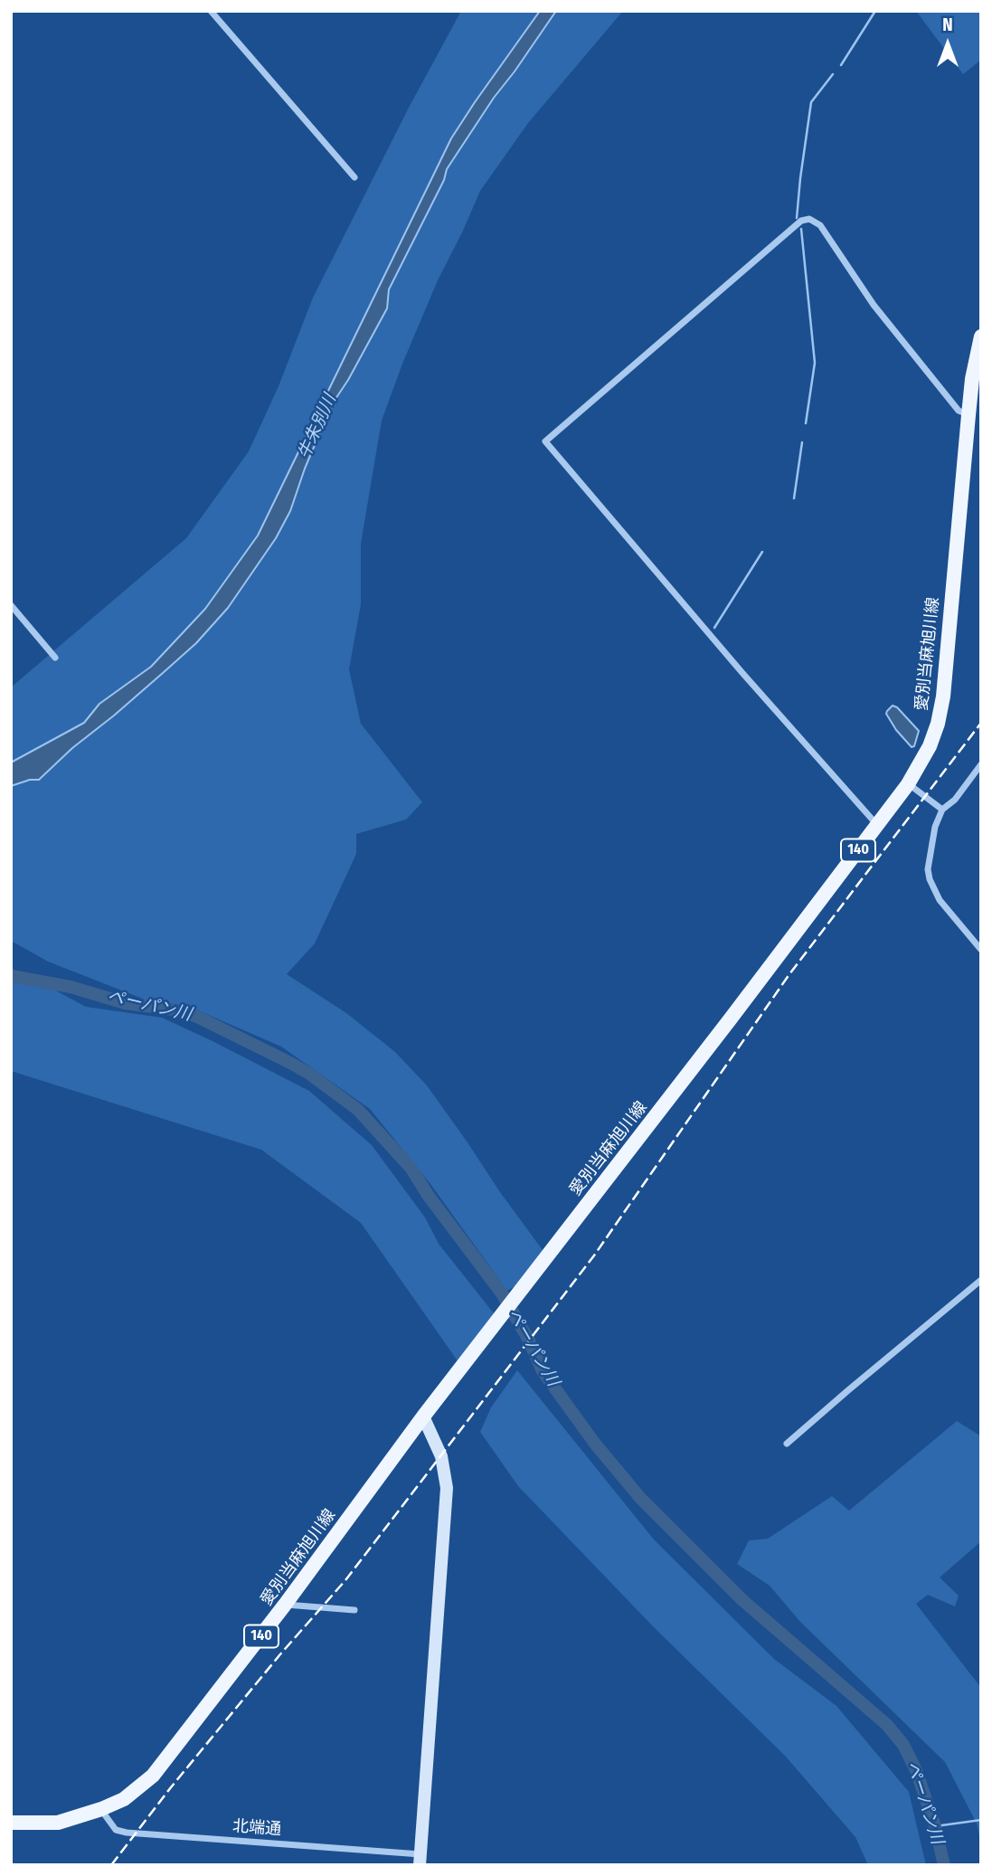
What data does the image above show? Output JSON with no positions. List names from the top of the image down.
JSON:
{
  "streets": {
    "main road": ["愛別当麻旭川線", "140"],
    "street": ["北端通"]
  },
  "crossings": [
    ["愛別当麻旭川線", "北端通"]
  ],
  "water": ["牛朱別川", "ペーパン川"],
  "north": "top"
}
